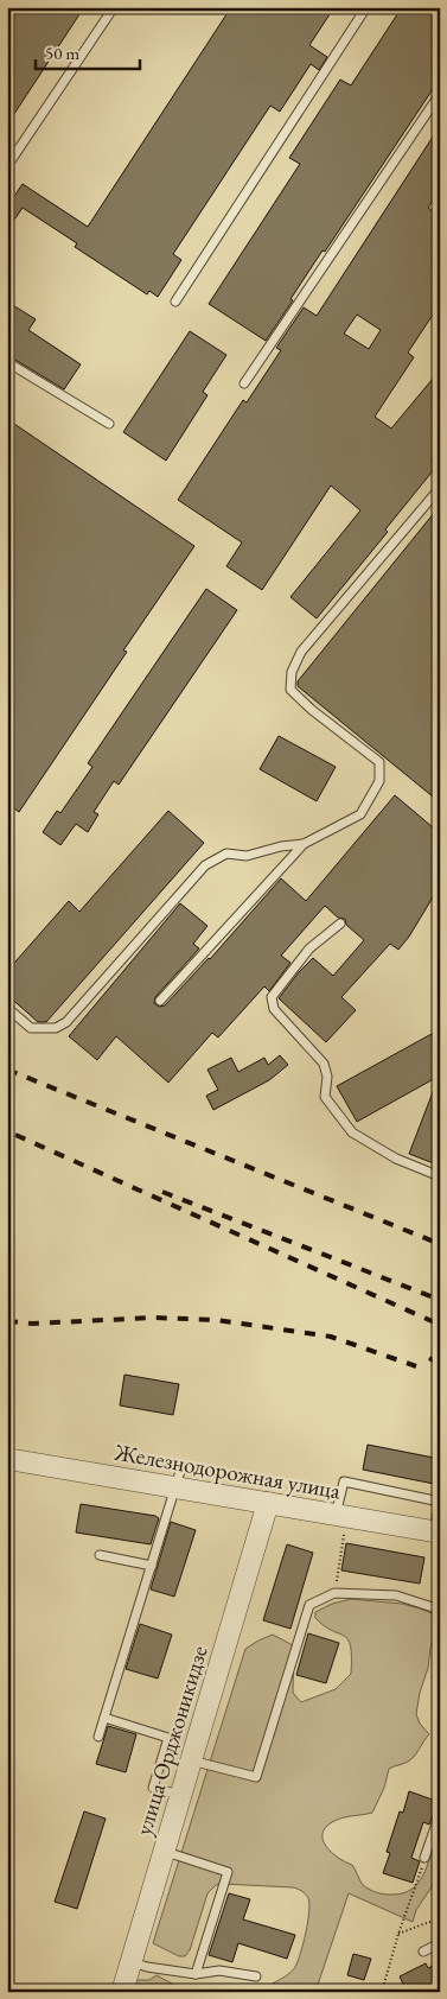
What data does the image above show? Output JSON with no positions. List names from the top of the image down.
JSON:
{
  "streets": {
    "street": ["Железнодорожная улица", "улица Орджоникидзе"]
  },
  "crossings": [
    ["Железнодорожная улица", "улица Орджоникидзе"]
  ],
  "scale_bar": "50 m"
}
